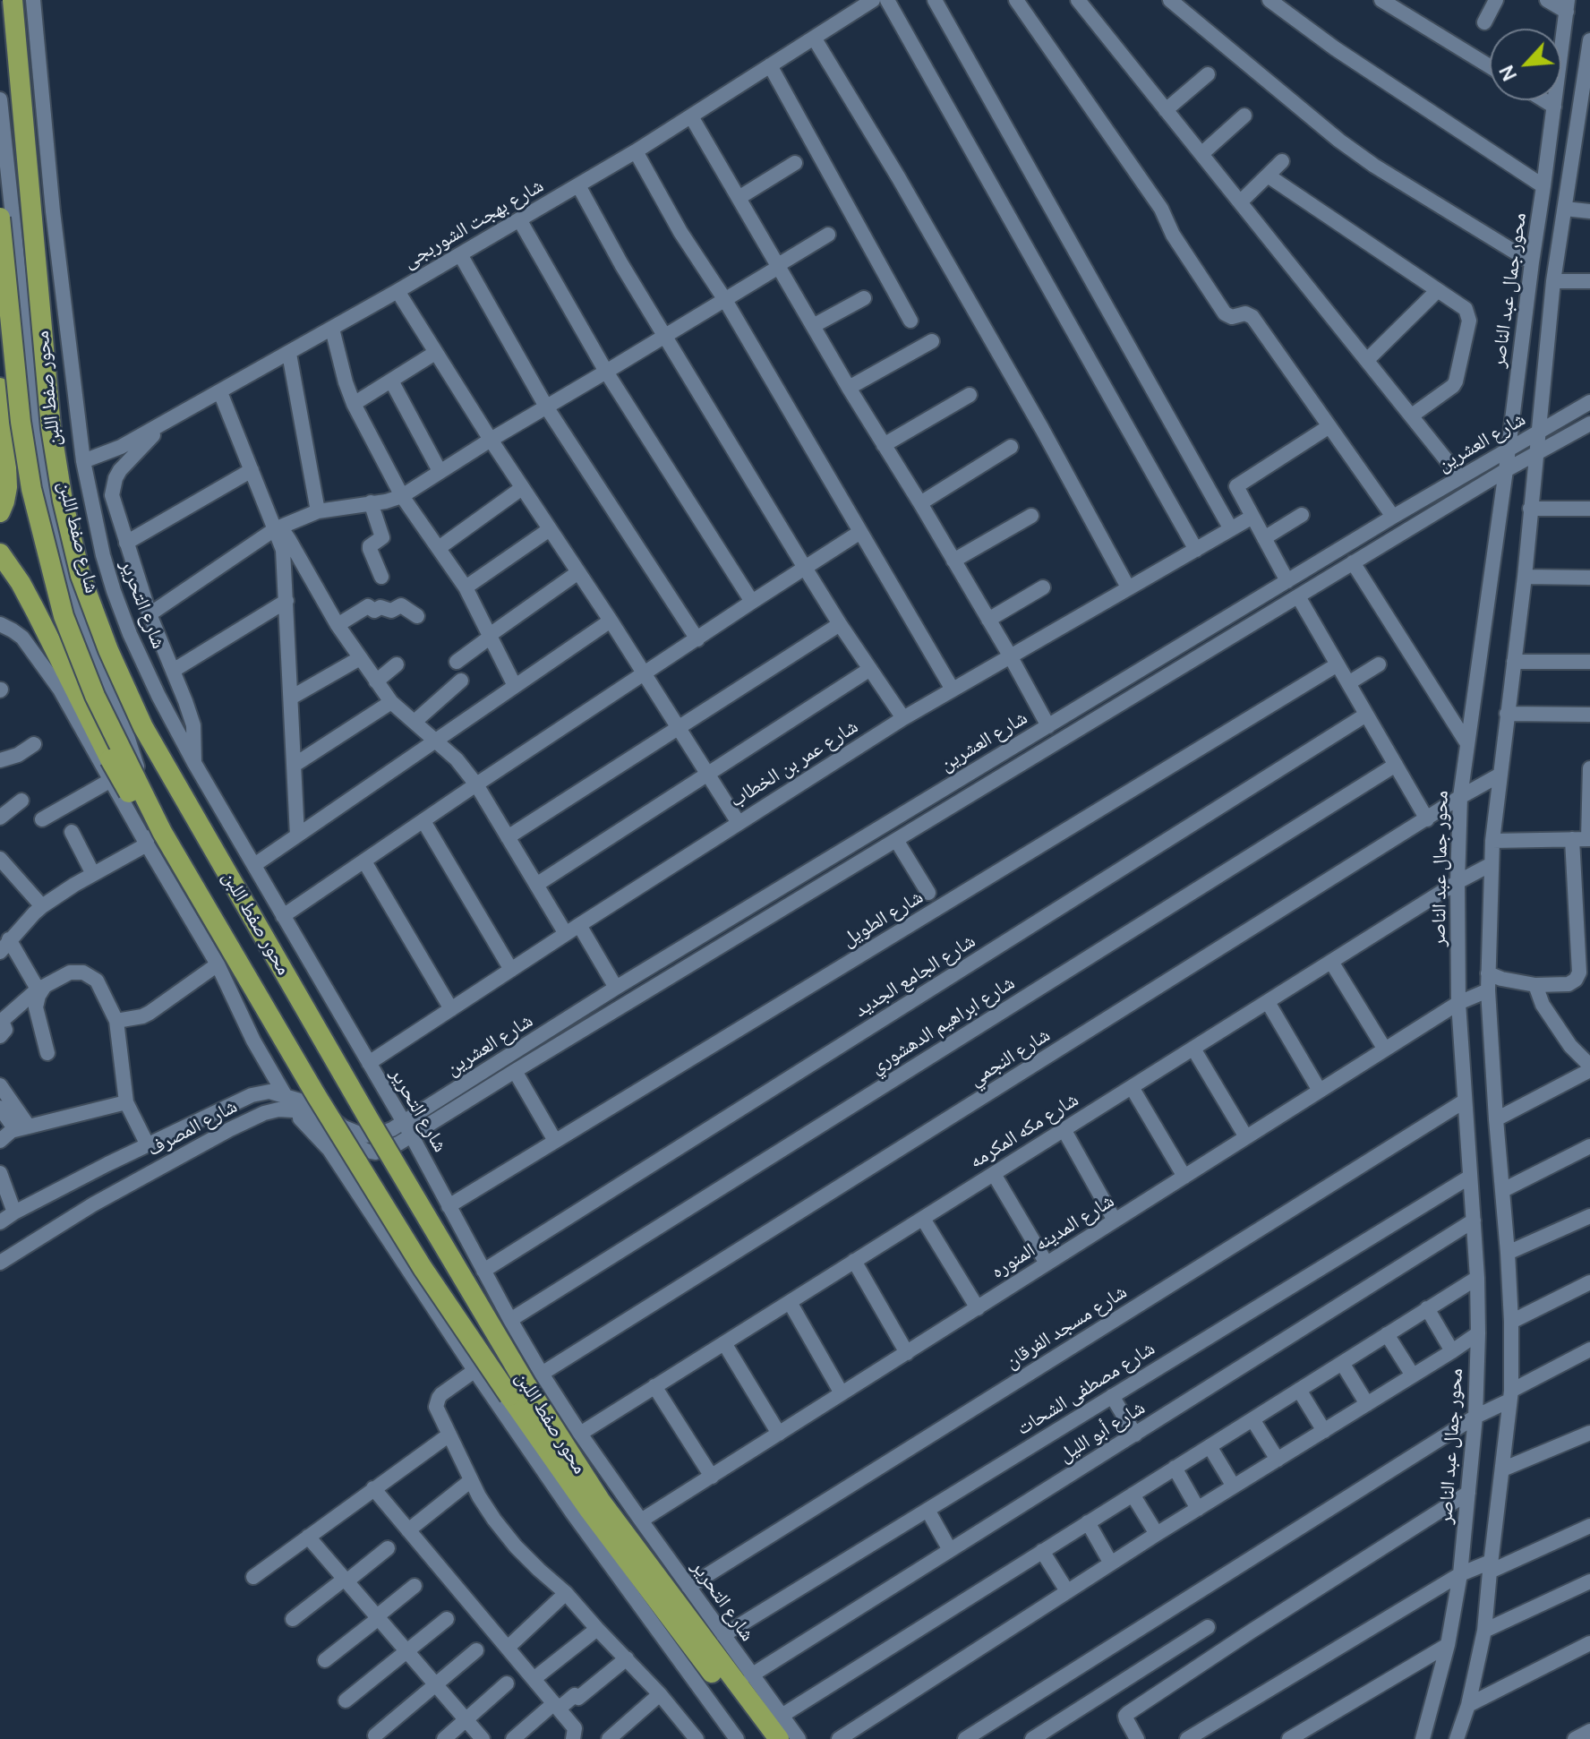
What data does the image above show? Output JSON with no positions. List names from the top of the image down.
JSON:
{
  "streets": {
    "main road": ["محور صفط اللبن"],
    "street": [
      "شارع بهجت الشوربجى",
      "محور جمال عبد الناصر",
      "شارع العشرين",
      "شارع صفط اللبن",
      "شارع التحرير",
      "شارع عمر بن الخطاب",
      "شارع الطويل",
      "شارع الجامع الجديد",
      "شارع ابراهيم الدهشوري",
      "شارع النجمي",
      "شارع المصرف",
      "شارع مكه المكرمه",
      "شارع المدينه المنوره",
      "شارع مسجد الفرقان",
      "شارع مصطفى الشحات",
      "شارع أبو الليل"
    ]
  },
  "crossings": [
    ["شارع بهجت الشوربجى", "شارع التحرير"],
    ["محور جمال عبد الناصر", "شارع العشرين"],
    ["محور جمال عبد الناصر", "شارع النجمي"],
    ["محور جمال عبد الناصر", "شارع مكه المكرمه"],
    ["محور جمال عبد الناصر", "شارع المدينه المنوره"],
    ["محور جمال عبد الناصر", "شارع مسجد الفرقان"],
    ["محور جمال عبد الناصر", "شارع مصطفى الشحات"],
    ["محور جمال عبد الناصر", "شارع أبو الليل"],
    ["شارع العشرين", "شارع التحرير"],
    ["شارع العشرين", "شارع المصرف"],
    ["شارع التحرير", "شارع عمر بن الخطاب"],
    ["شارع التحرير", "شارع الطويل"],
    ["شارع التحرير", "شارع الجامع الجديد"],
    ["شارع التحرير", "شارع ابراهيم الدهشوري"],
    ["شارع التحرير", "شارع النجمي"],
    ["شارع التحرير", "شارع المصرف"],
    ["شارع التحرير", "شارع مكه المكرمه"],
    ["شارع التحرير", "شارع المدينه المنوره"],
    ["شارع التحرير", "شارع مسجد الفرقان"],
    ["شارع التحرير", "شارع مصطفى الشحات"],
    ["شارع التحرير", "شارع أبو الليل"]
  ],
  "north": "bottom left"
}
